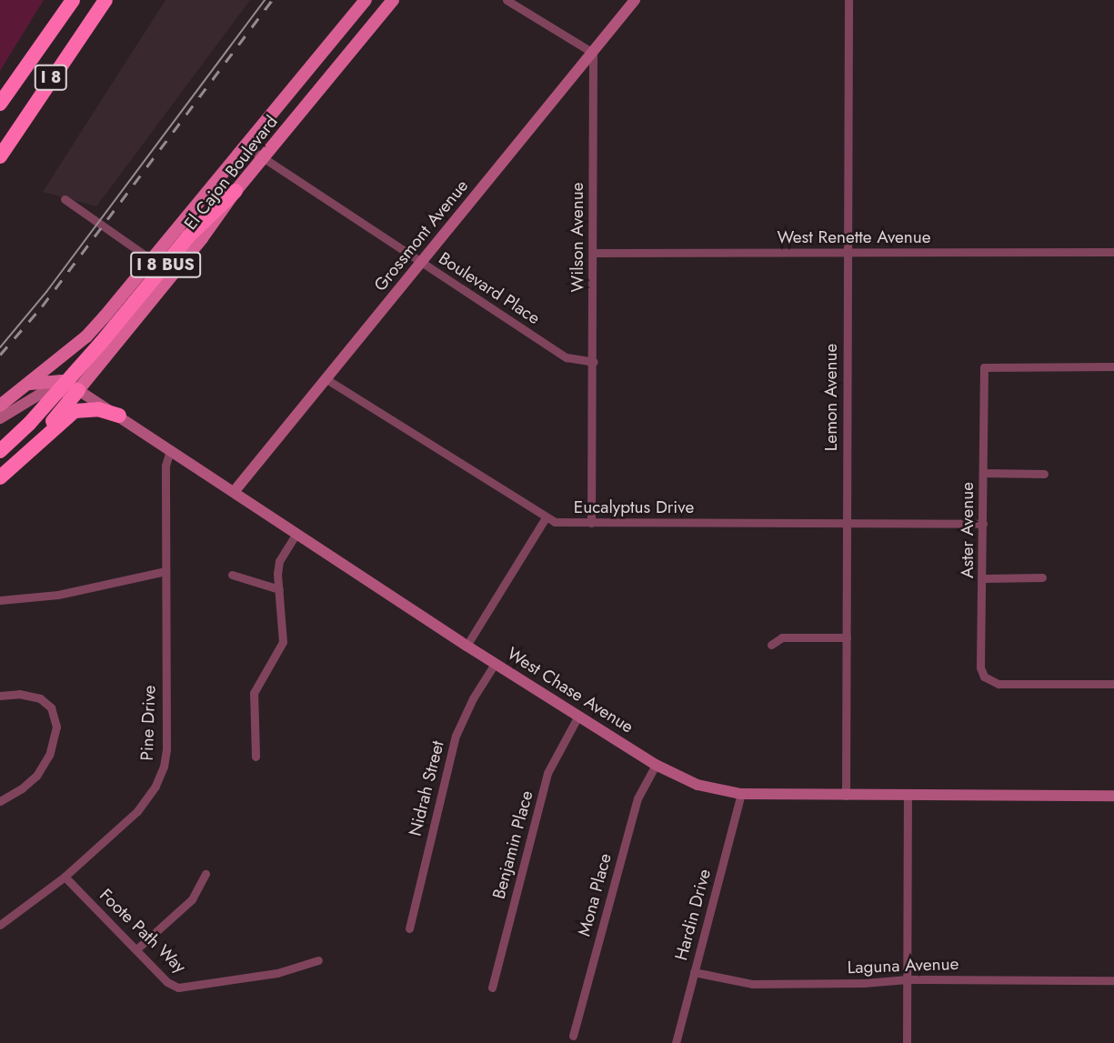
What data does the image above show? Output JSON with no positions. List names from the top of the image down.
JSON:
{
  "streets": {
    "highway": ["I 8", "I 8 BUS"],
    "main road": ["El Cajon Boulevard", "Grossmont Avenue", "West Chase Avenue"],
    "street": [
      "Wilson Avenue",
      "West Renette Avenue",
      "Boulevard Place",
      "Lemon Avenue",
      "Eucalyptus Drive",
      "Aster Avenue",
      "Pine Drive",
      "Nidrah Street",
      "Benjamin Place",
      "Mona Place",
      "Hardin Drive",
      "Foote Path Way",
      "Laguna Avenue"
    ]
  },
  "crossings": [
    ["El Cajon Boulevard", "I 8 BUS"],
    ["El Cajon Boulevard", "Boulevard Place"],
    ["El Cajon Boulevard", "West Chase Avenue"],
    ["Grossmont Avenue", "Wilson Avenue"],
    ["Grossmont Avenue", "Boulevard Place"],
    ["Grossmont Avenue", "Eucalyptus Drive"],
    ["Grossmont Avenue", "West Chase Avenue"],
    ["Wilson Avenue", "West Renette Avenue"],
    ["Wilson Avenue", "Boulevard Place"],
    ["Wilson Avenue", "Eucalyptus Drive"],
    ["West Renette Avenue", "Lemon Avenue"],
    ["Lemon Avenue", "Eucalyptus Drive"],
    ["Lemon Avenue", "West Chase Avenue"],
    ["Eucalyptus Drive", "Aster Avenue"],
    ["West Chase Avenue", "Pine Drive"],
    ["West Chase Avenue", "Nidrah Street"],
    ["West Chase Avenue", "Benjamin Place"],
    ["West Chase Avenue", "Mona Place"],
    ["West Chase Avenue", "Hardin Drive"],
    ["Pine Drive", "Foote Path Way"],
    ["Hardin Drive", "Laguna Avenue"]
  ]
}
